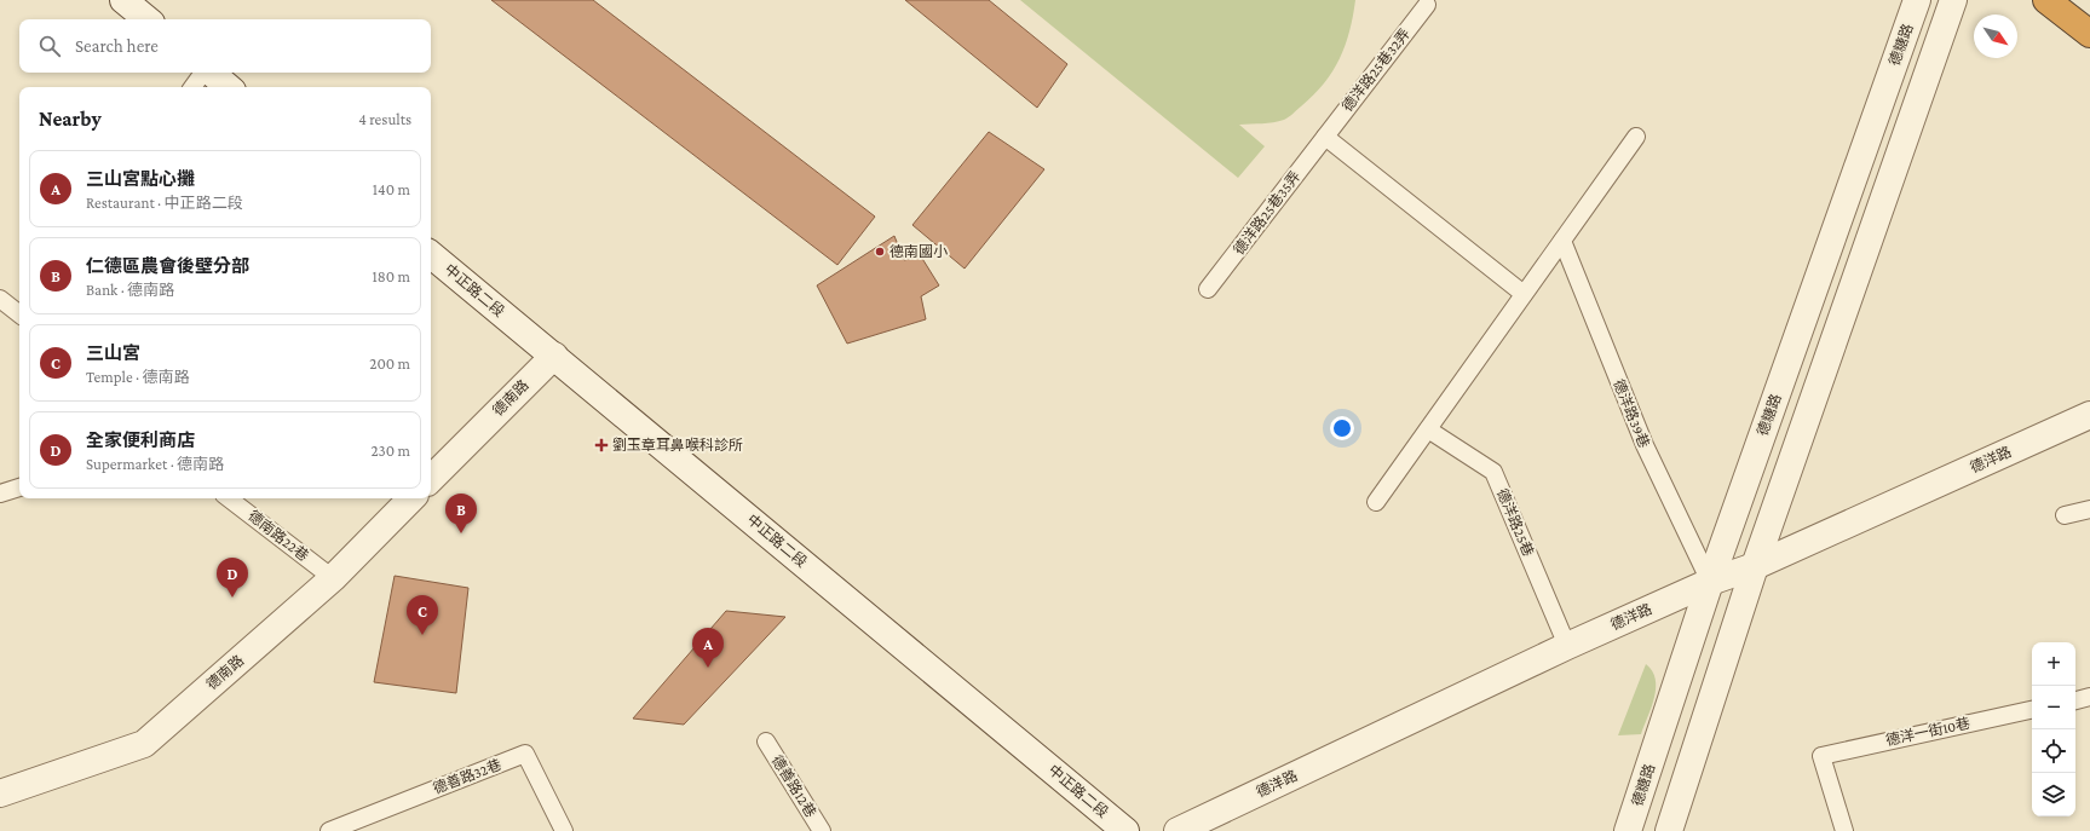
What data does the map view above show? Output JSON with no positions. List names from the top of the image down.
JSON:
{
  "streets": {
    "street": [
      "德糖路",
      "中正路二段",
      "德南路",
      "德洋路"
    ],
    "lane": [
      "德洋路25巷32弄",
      "德洋路25巷35弄",
      "德洋路39巷",
      "德洋路25巷",
      "德南路22巷",
      "德洋一街10巷",
      "德善路32巷",
      "德善路12巷"
    ]
  },
  "crossings": [
    ["德糖路", "德洋路39巷"],
    ["德糖路", "德洋路"],
    ["德洋路25巷32弄", "德洋路25巷35弄"],
    ["中正路二段", "德南路"],
    ["德南路", "德南路22巷"],
    ["德洋路39巷", "德洋路"],
    ["德洋路", "德洋路25巷"]
  ],
  "places": {
    "other": ["德南國小"],
    "health": ["劉玉章耳鼻喉科診所"]
  },
  "north": "bottom right",
  "page": {
    "search": "Search here",
    "heading": ["Nearby", "4 results"],
    "list": [
      {
        "mark": "A",
        "name": "三山宮點心攤",
        "note": "Restaurant · 中正路二段",
        "value": "140 m"
      },
      {
        "mark": "B",
        "name": "仁德區農會後壁分部",
        "note": "Bank · 德南路",
        "value": "180 m"
      },
      {
        "mark": "C",
        "name": "三山宮",
        "note": "Temple · 德南路",
        "value": "200 m"
      },
      {
        "mark": "D",
        "name": "全家便利商店",
        "note": "Supermarket · 德南路",
        "value": "230 m"
      }
    ],
    "pins": [
      "B",
      "D",
      "C",
      "A"
    ],
    "map_buttons": ["+", "−"]
  }
}
